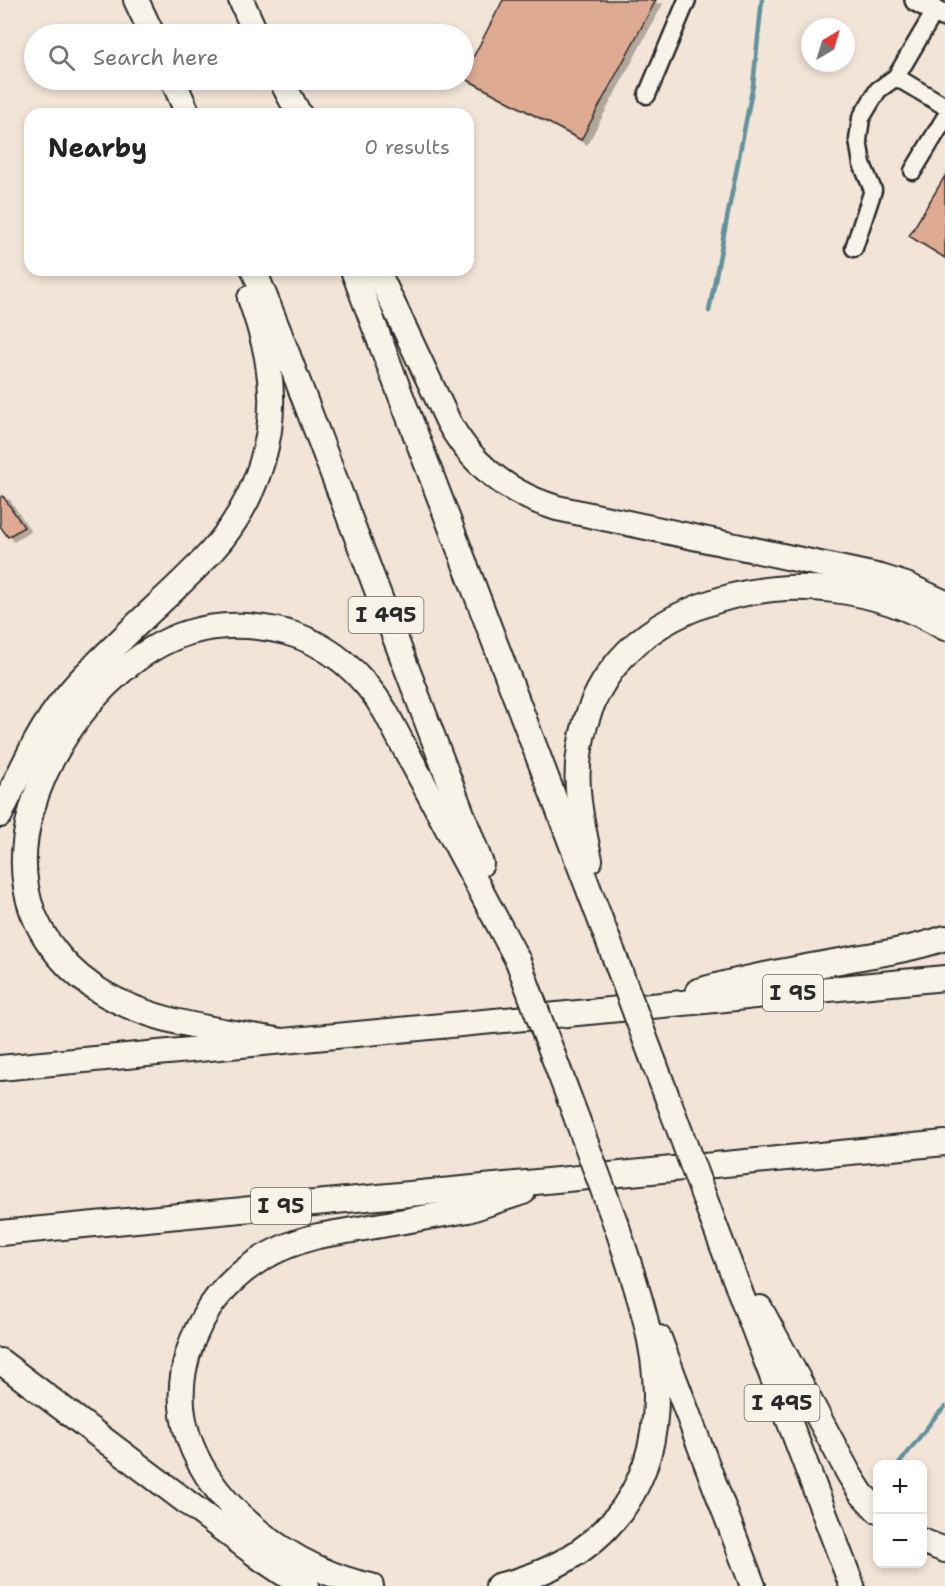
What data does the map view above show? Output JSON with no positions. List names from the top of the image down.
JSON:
{
  "streets": {
    "highway": ["I 495", "I 95"]
  },
  "north": "top right",
  "page": {
    "search": "Search here",
    "heading": ["Nearby", "0 results"],
    "map_buttons": ["+", "−"]
  }
}
